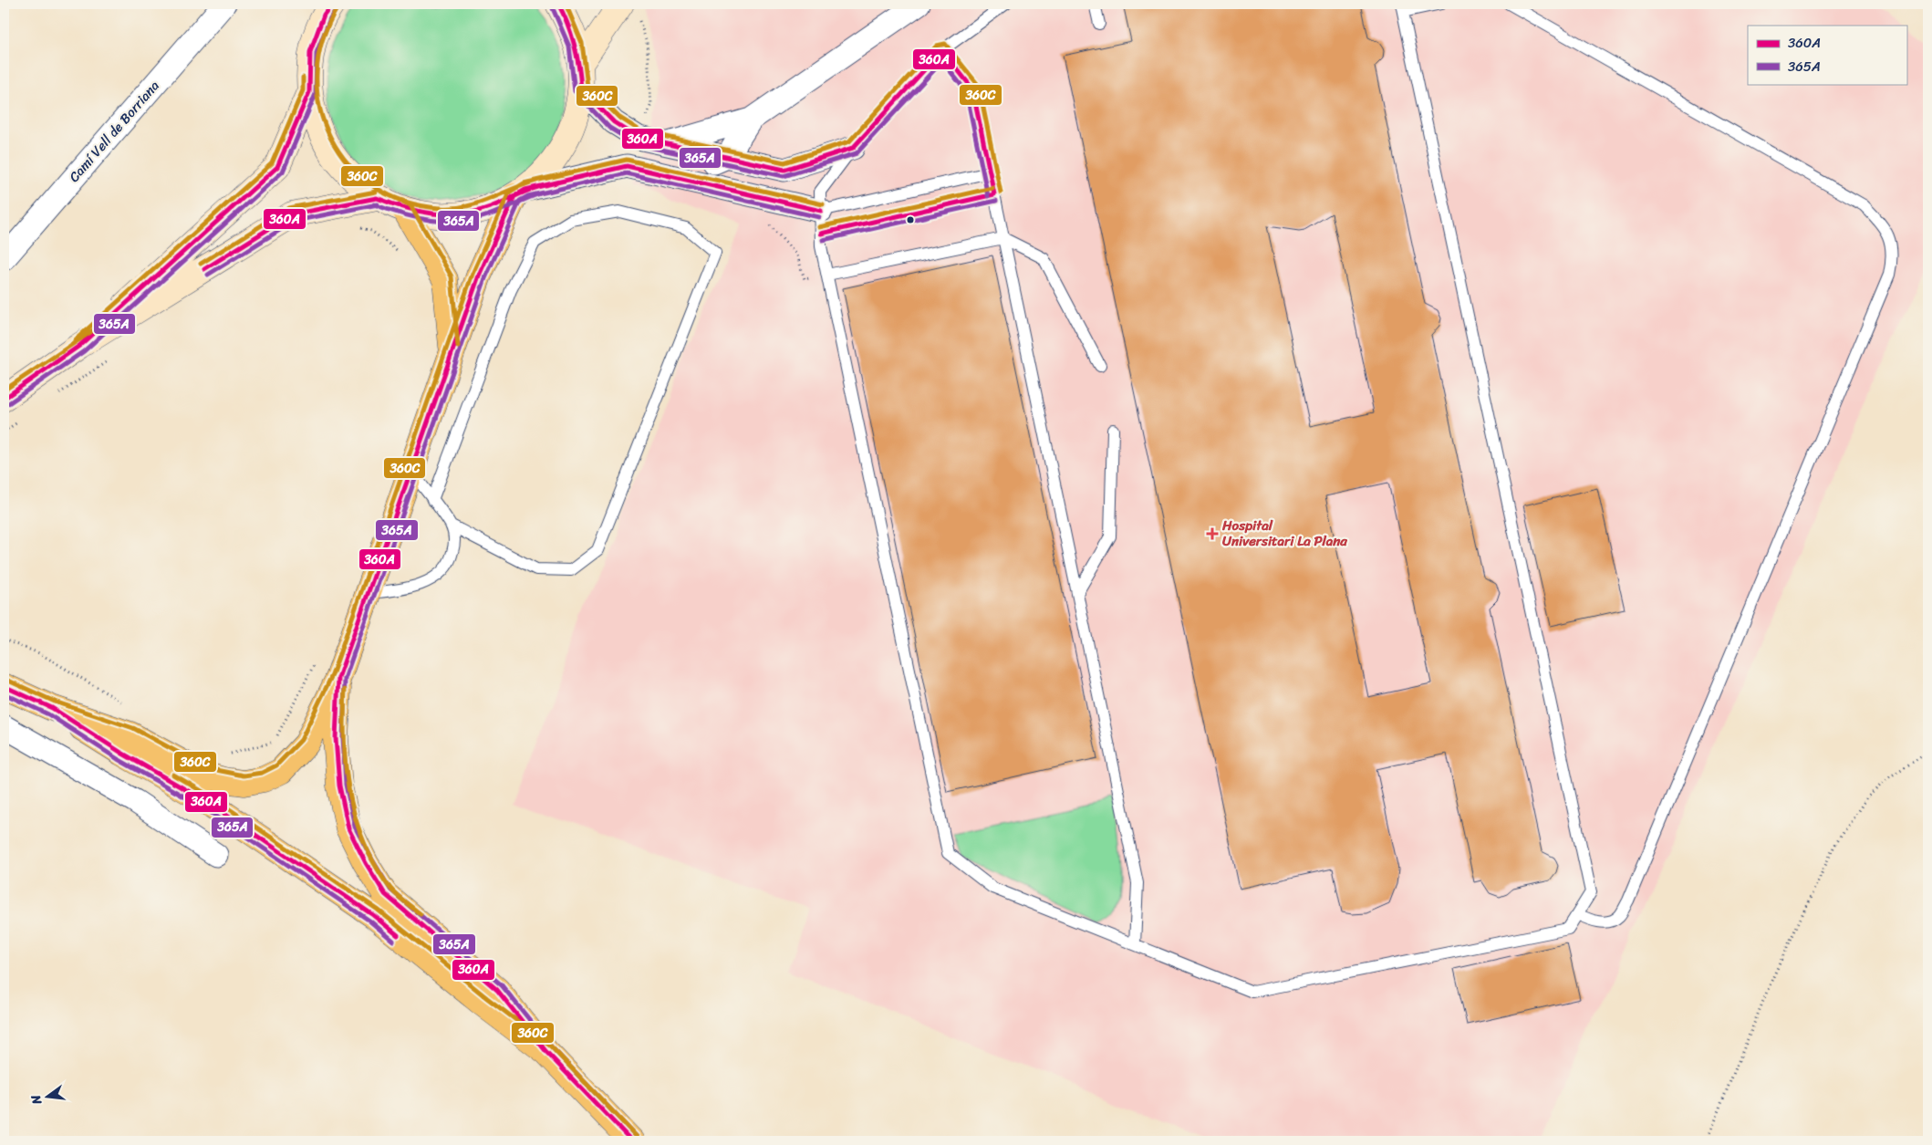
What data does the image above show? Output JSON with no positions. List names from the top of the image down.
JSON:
{
  "streets": {
    "street": ["Camí Vell de Borriana"]
  },
  "places": {
    "health": ["Hospital Universitari La Plana"]
  },
  "lines": ["transit line 360A", "transit line 360C", "transit line 365A"],
  "legend": ["360A", "365A"],
  "north": "left"
}
